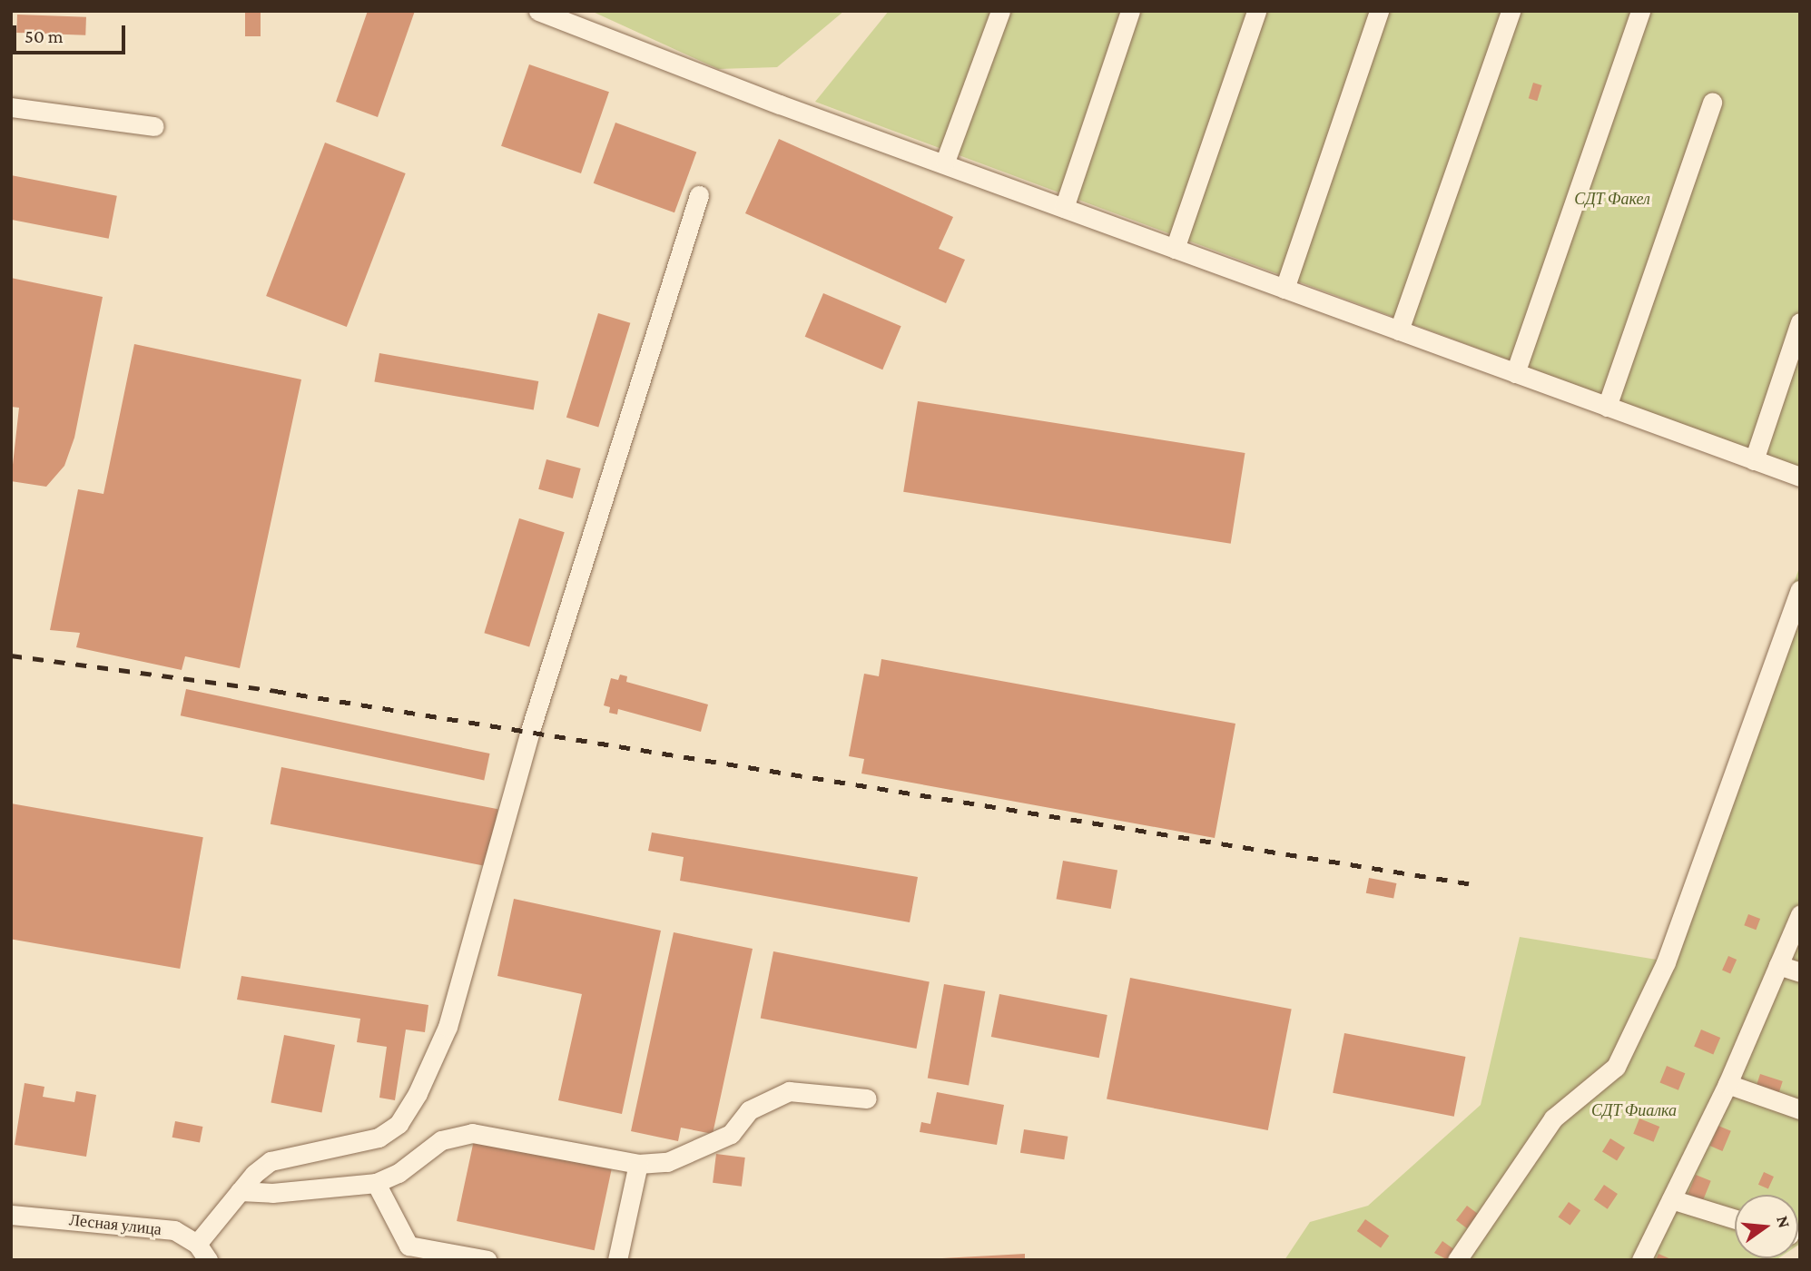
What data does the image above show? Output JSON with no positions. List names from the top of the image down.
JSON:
{
  "streets": {
    "street": ["Лесная улица"]
  },
  "parks": ["СДТ Факел", "СДТ Фиалка"],
  "scale_bar": "50 m",
  "north": "right"
}
